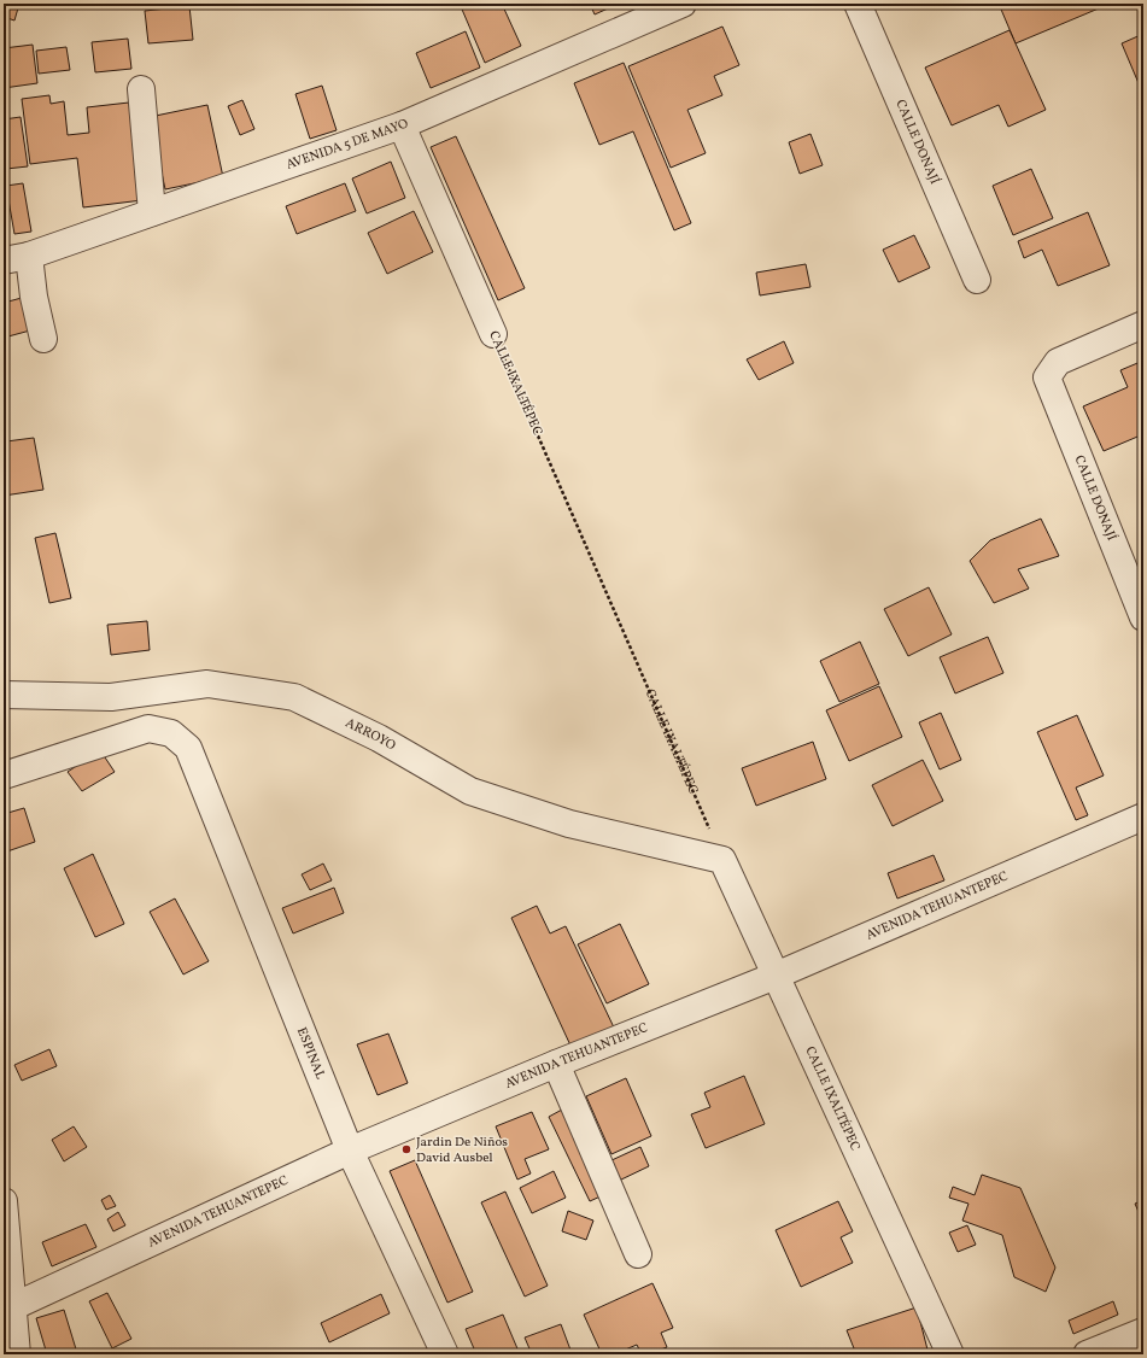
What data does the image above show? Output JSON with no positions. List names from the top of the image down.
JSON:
{
  "streets": {
    "street": [
      "CALLE DONAJÍ",
      "AVENIDA 5 DE MAYO",
      "CALLE IXALTÉPEC",
      "ARROYO",
      "AVENIDA TEHUANTEPEC",
      "ESPINAL"
    ]
  },
  "crossings": [
    ["AVENIDA 5 DE MAYO", "CALLE IXALTÉPEC"],
    ["CALLE IXALTÉPEC", "ARROYO"],
    ["CALLE IXALTÉPEC", "AVENIDA TEHUANTEPEC"],
    ["AVENIDA TEHUANTEPEC", "ESPINAL"]
  ],
  "places": ["Jardin De Niños David Ausbel"]
}
